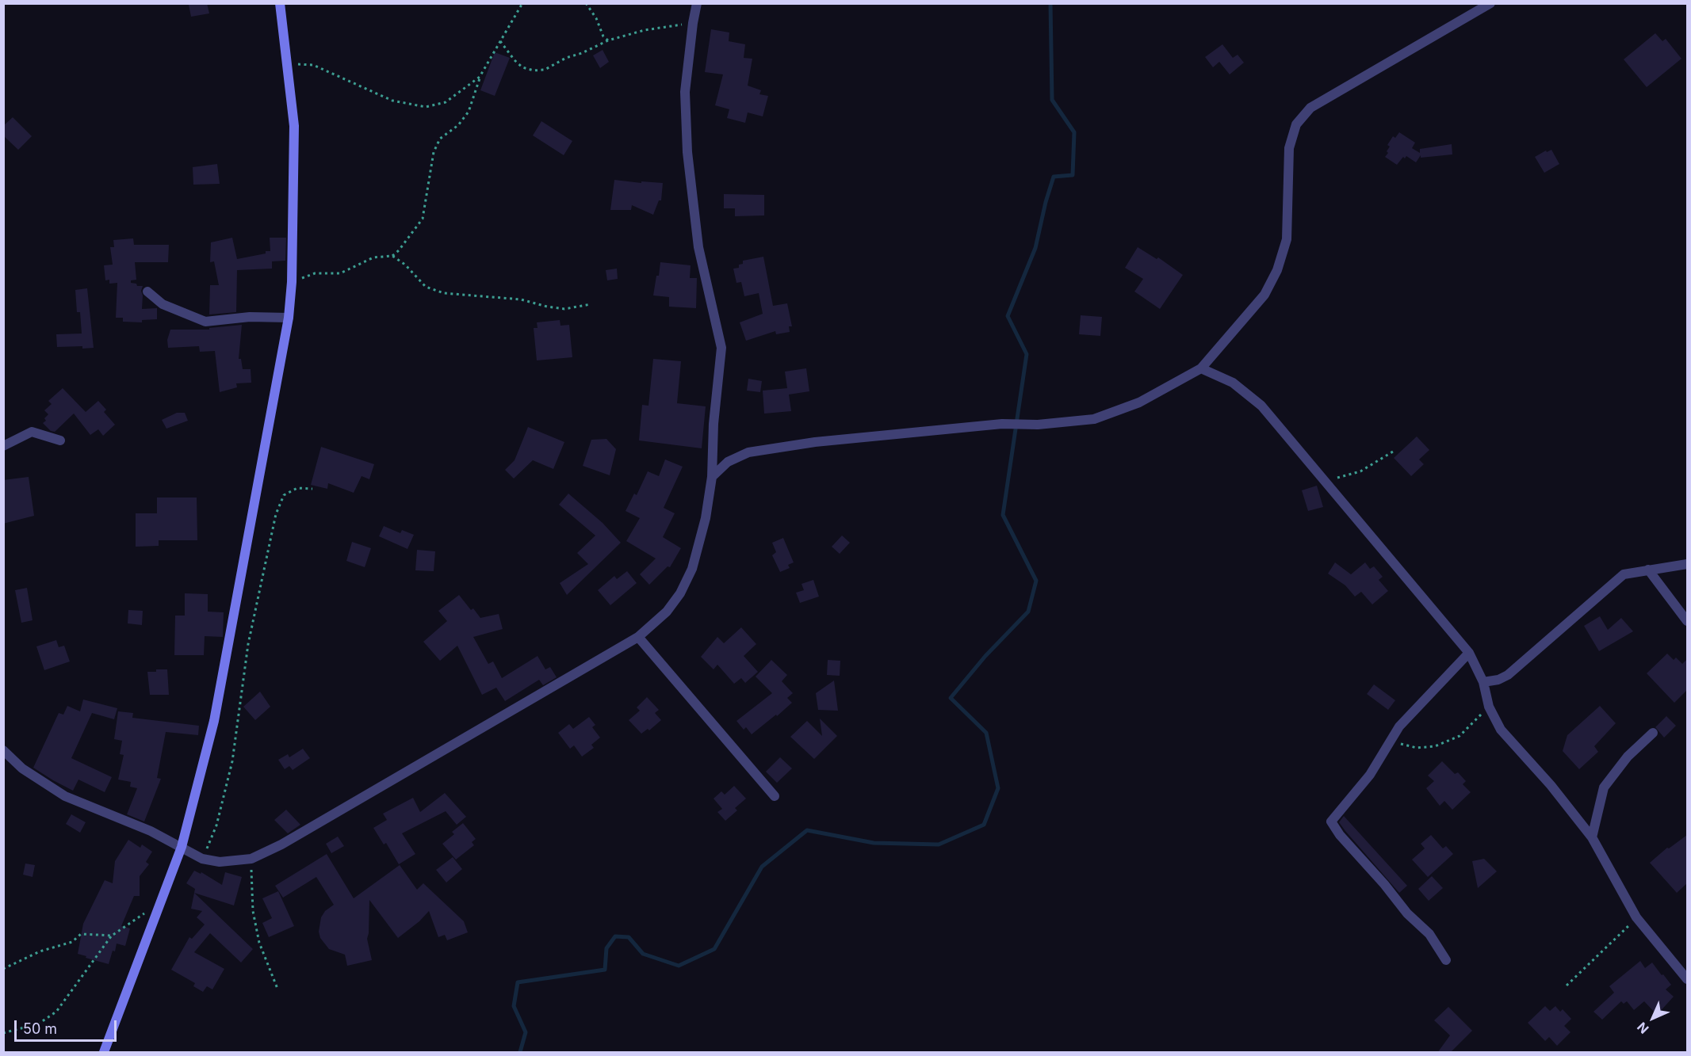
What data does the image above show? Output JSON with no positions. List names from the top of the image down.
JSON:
{
  "scale_bar": "50 m",
  "north": "bottom left"
}
